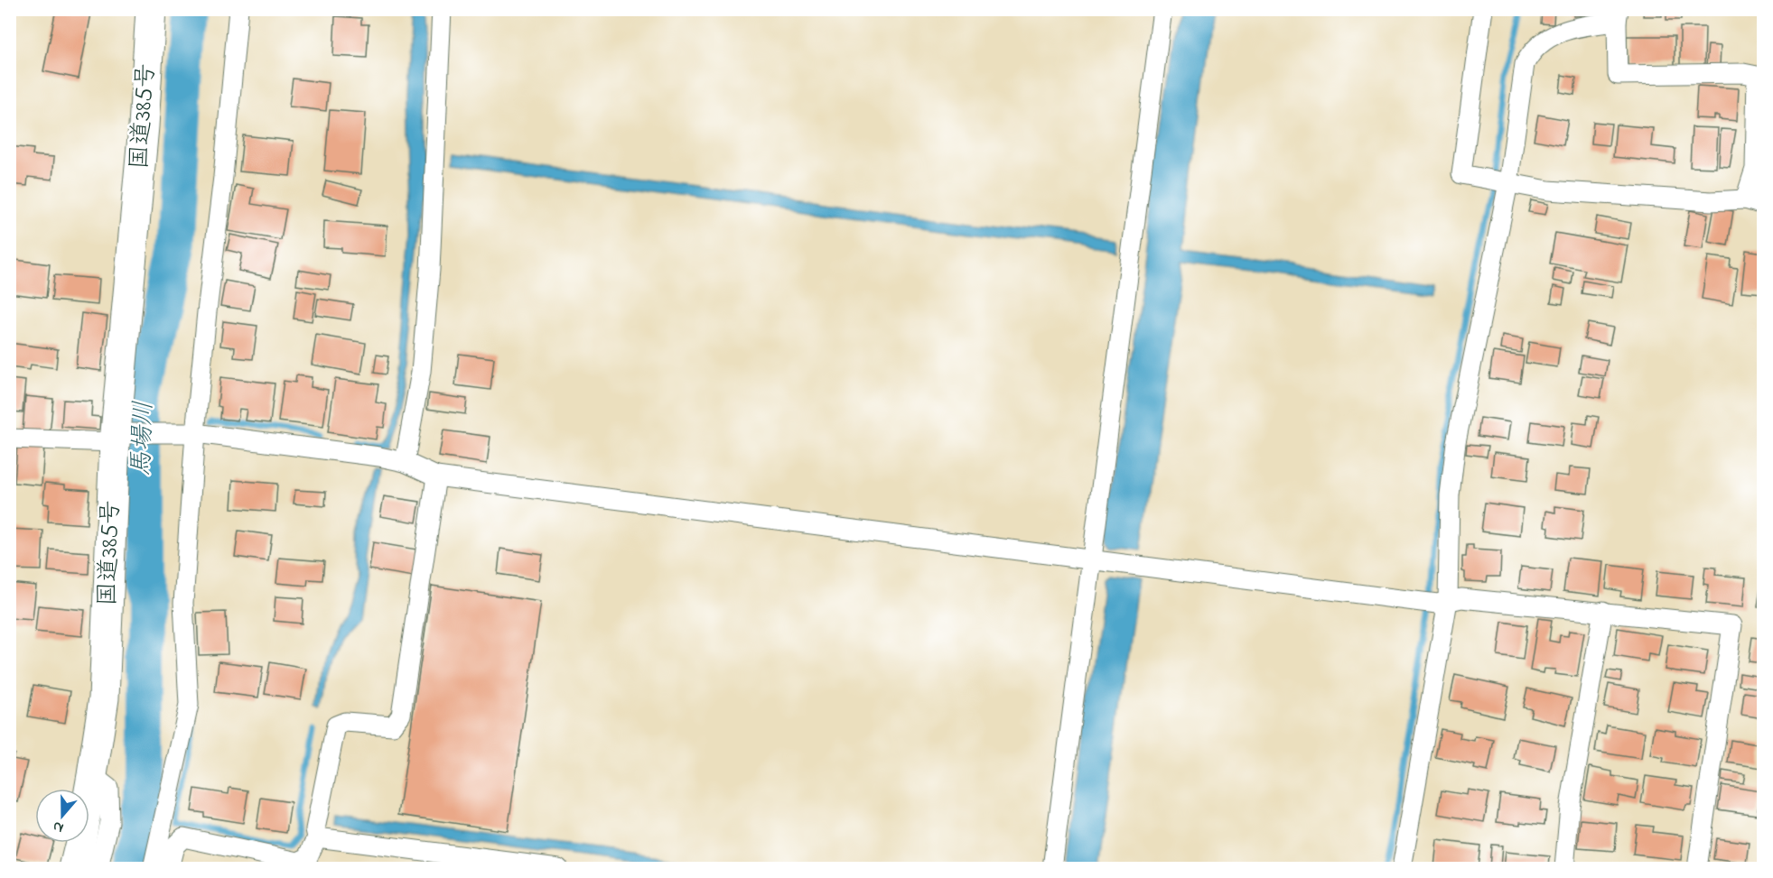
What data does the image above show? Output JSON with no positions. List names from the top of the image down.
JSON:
{
  "streets": {
    "highway": ["国道385号"]
  },
  "water": ["馬場川"],
  "north": "bottom"
}
